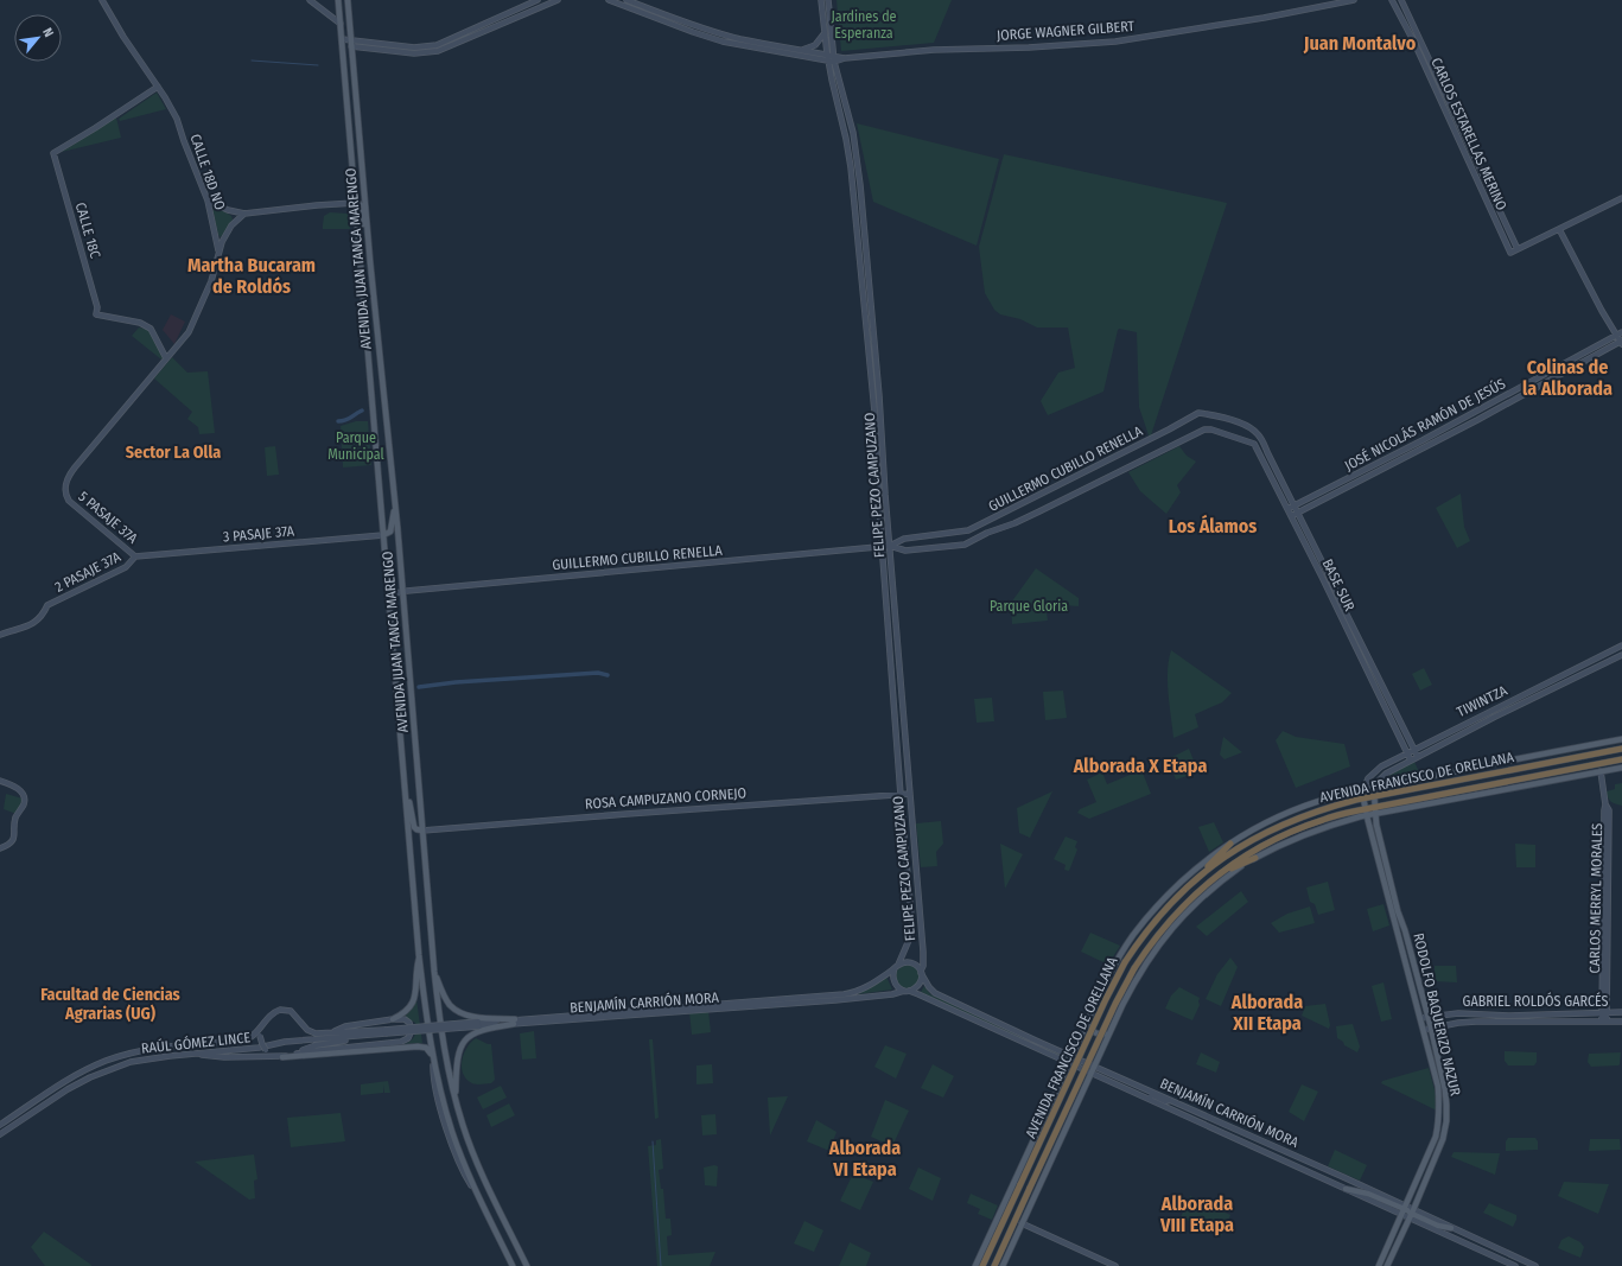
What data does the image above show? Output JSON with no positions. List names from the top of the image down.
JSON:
{
  "streets": {
    "highway": ["AVENIDA FRANCISCO DE ORELLANA"],
    "main road": ["AVENIDA JUAN TANCA MARENGO", "RODOLFO BAQUERIZO NAZUR"],
    "street": [
      "JORGE WAGNER GILBERT",
      "CARLOS ESTARELLAS MERINO",
      "CALLE 18D NO",
      "CALLE 18C",
      "JOSÉ NICOLÁS RAMÓN DE JESÚS",
      "GUILLERMO CUBILLO RENELLA",
      "FELIPE PEZO CAMPUZANO",
      "5 PASAJE 37A",
      "3 PASAJE 37A",
      "2 PASAJE 37A",
      "BASE SUR",
      "TIWINTZA",
      "ROSA CAMPUZANO CORNEJO",
      "CARLOS MERRYL MORALES",
      "GABRIEL ROLDÓS GARCÉS",
      "BENJAMÍN CARRIÓN MORA",
      "RAÚL GÓMEZ LINCE"
    ]
  },
  "crossings": [
    ["JORGE WAGNER GILBERT", "FELIPE PEZO CAMPUZANO"],
    ["CALLE 18D NO", "CALLE 18C"],
    ["CALLE 18D NO", "5 PASAJE 37A"],
    ["AVENIDA JUAN TANCA MARENGO", "GUILLERMO CUBILLO RENELLA"],
    ["AVENIDA JUAN TANCA MARENGO", "3 PASAJE 37A"],
    ["AVENIDA JUAN TANCA MARENGO", "ROSA CAMPUZANO CORNEJO"],
    ["JOSÉ NICOLÁS RAMÓN DE JESÚS", "BASE SUR"],
    ["GUILLERMO CUBILLO RENELLA", "FELIPE PEZO CAMPUZANO"],
    ["GUILLERMO CUBILLO RENELLA", "BASE SUR"],
    ["FELIPE PEZO CAMPUZANO", "ROSA CAMPUZANO CORNEJO"],
    ["FELIPE PEZO CAMPUZANO", "BENJAMÍN CARRIÓN MORA"],
    ["5 PASAJE 37A", "3 PASAJE 37A"],
    ["5 PASAJE 37A", "2 PASAJE 37A"],
    ["3 PASAJE 37A", "2 PASAJE 37A"],
    ["BASE SUR", "TIWINTZA"],
    ["TIWINTZA", "AVENIDA FRANCISCO DE ORELLANA"],
    ["TIWINTZA", "RODOLFO BAQUERIZO NAZUR"],
    ["AVENIDA FRANCISCO DE ORELLANA", "CARLOS MERRYL MORALES"],
    ["AVENIDA FRANCISCO DE ORELLANA", "BENJAMÍN CARRIÓN MORA"],
    ["AVENIDA FRANCISCO DE ORELLANA", "RODOLFO BAQUERIZO NAZUR"],
    ["CARLOS MERRYL MORALES", "GABRIEL ROLDÓS GARCÉS"],
    ["GABRIEL ROLDÓS GARCÉS", "RODOLFO BAQUERIZO NAZUR"],
    ["BENJAMÍN CARRIÓN MORA", "RODOLFO BAQUERIZO NAZUR"],
    ["BENJAMÍN CARRIÓN MORA", "RAÚL GÓMEZ LINCE"]
  ],
  "districts": [
    "Juan Montalvo",
    "Martha Bucaram de Roldós",
    "Colinas de la Alborada",
    "Sector La Olla",
    "Los Álamos",
    "Alborada X Etapa",
    "Facultad de Ciencias Agrarias (UG)",
    "Alborada XII Etapa",
    "Alborada VI Etapa",
    "Alborada VIII Etapa"
  ],
  "parks": ["Jardines de Esperanza", "Parque Municipal", "Parque Gloria"],
  "north": "top right"
}
